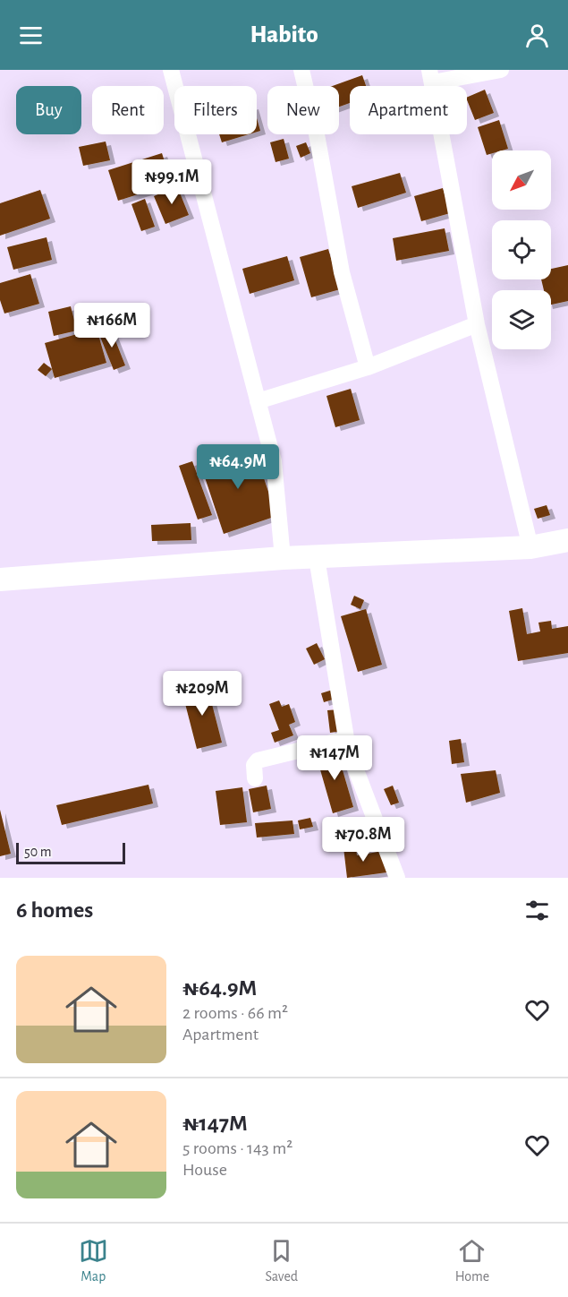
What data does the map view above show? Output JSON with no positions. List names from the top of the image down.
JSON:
{
  "scale_bar": "50 m",
  "north": "bottom left",
  "page": {
    "header": "Habito",
    "chip": [
      "Buy",
      "Rent",
      "Filters",
      "New",
      "Apartment"
    ],
    "price": [
      "₦99.1M",
      "₦166M",
      "₦64.9M",
      "₦209M",
      "₦147M",
      "₦70.8M"
    ],
    "scale": "50 m",
    "heading": "6 homes",
    "list": [
      {
        "name": "₦64.9M",
        "note": "2 rooms · 66 m² · Apartment"
      },
      {
        "name": "₦147M",
        "note": "5 rooms · 143 m² · House"
      }
    ],
    "tabs": ["Map", "Saved", "Home"]
  }
}
